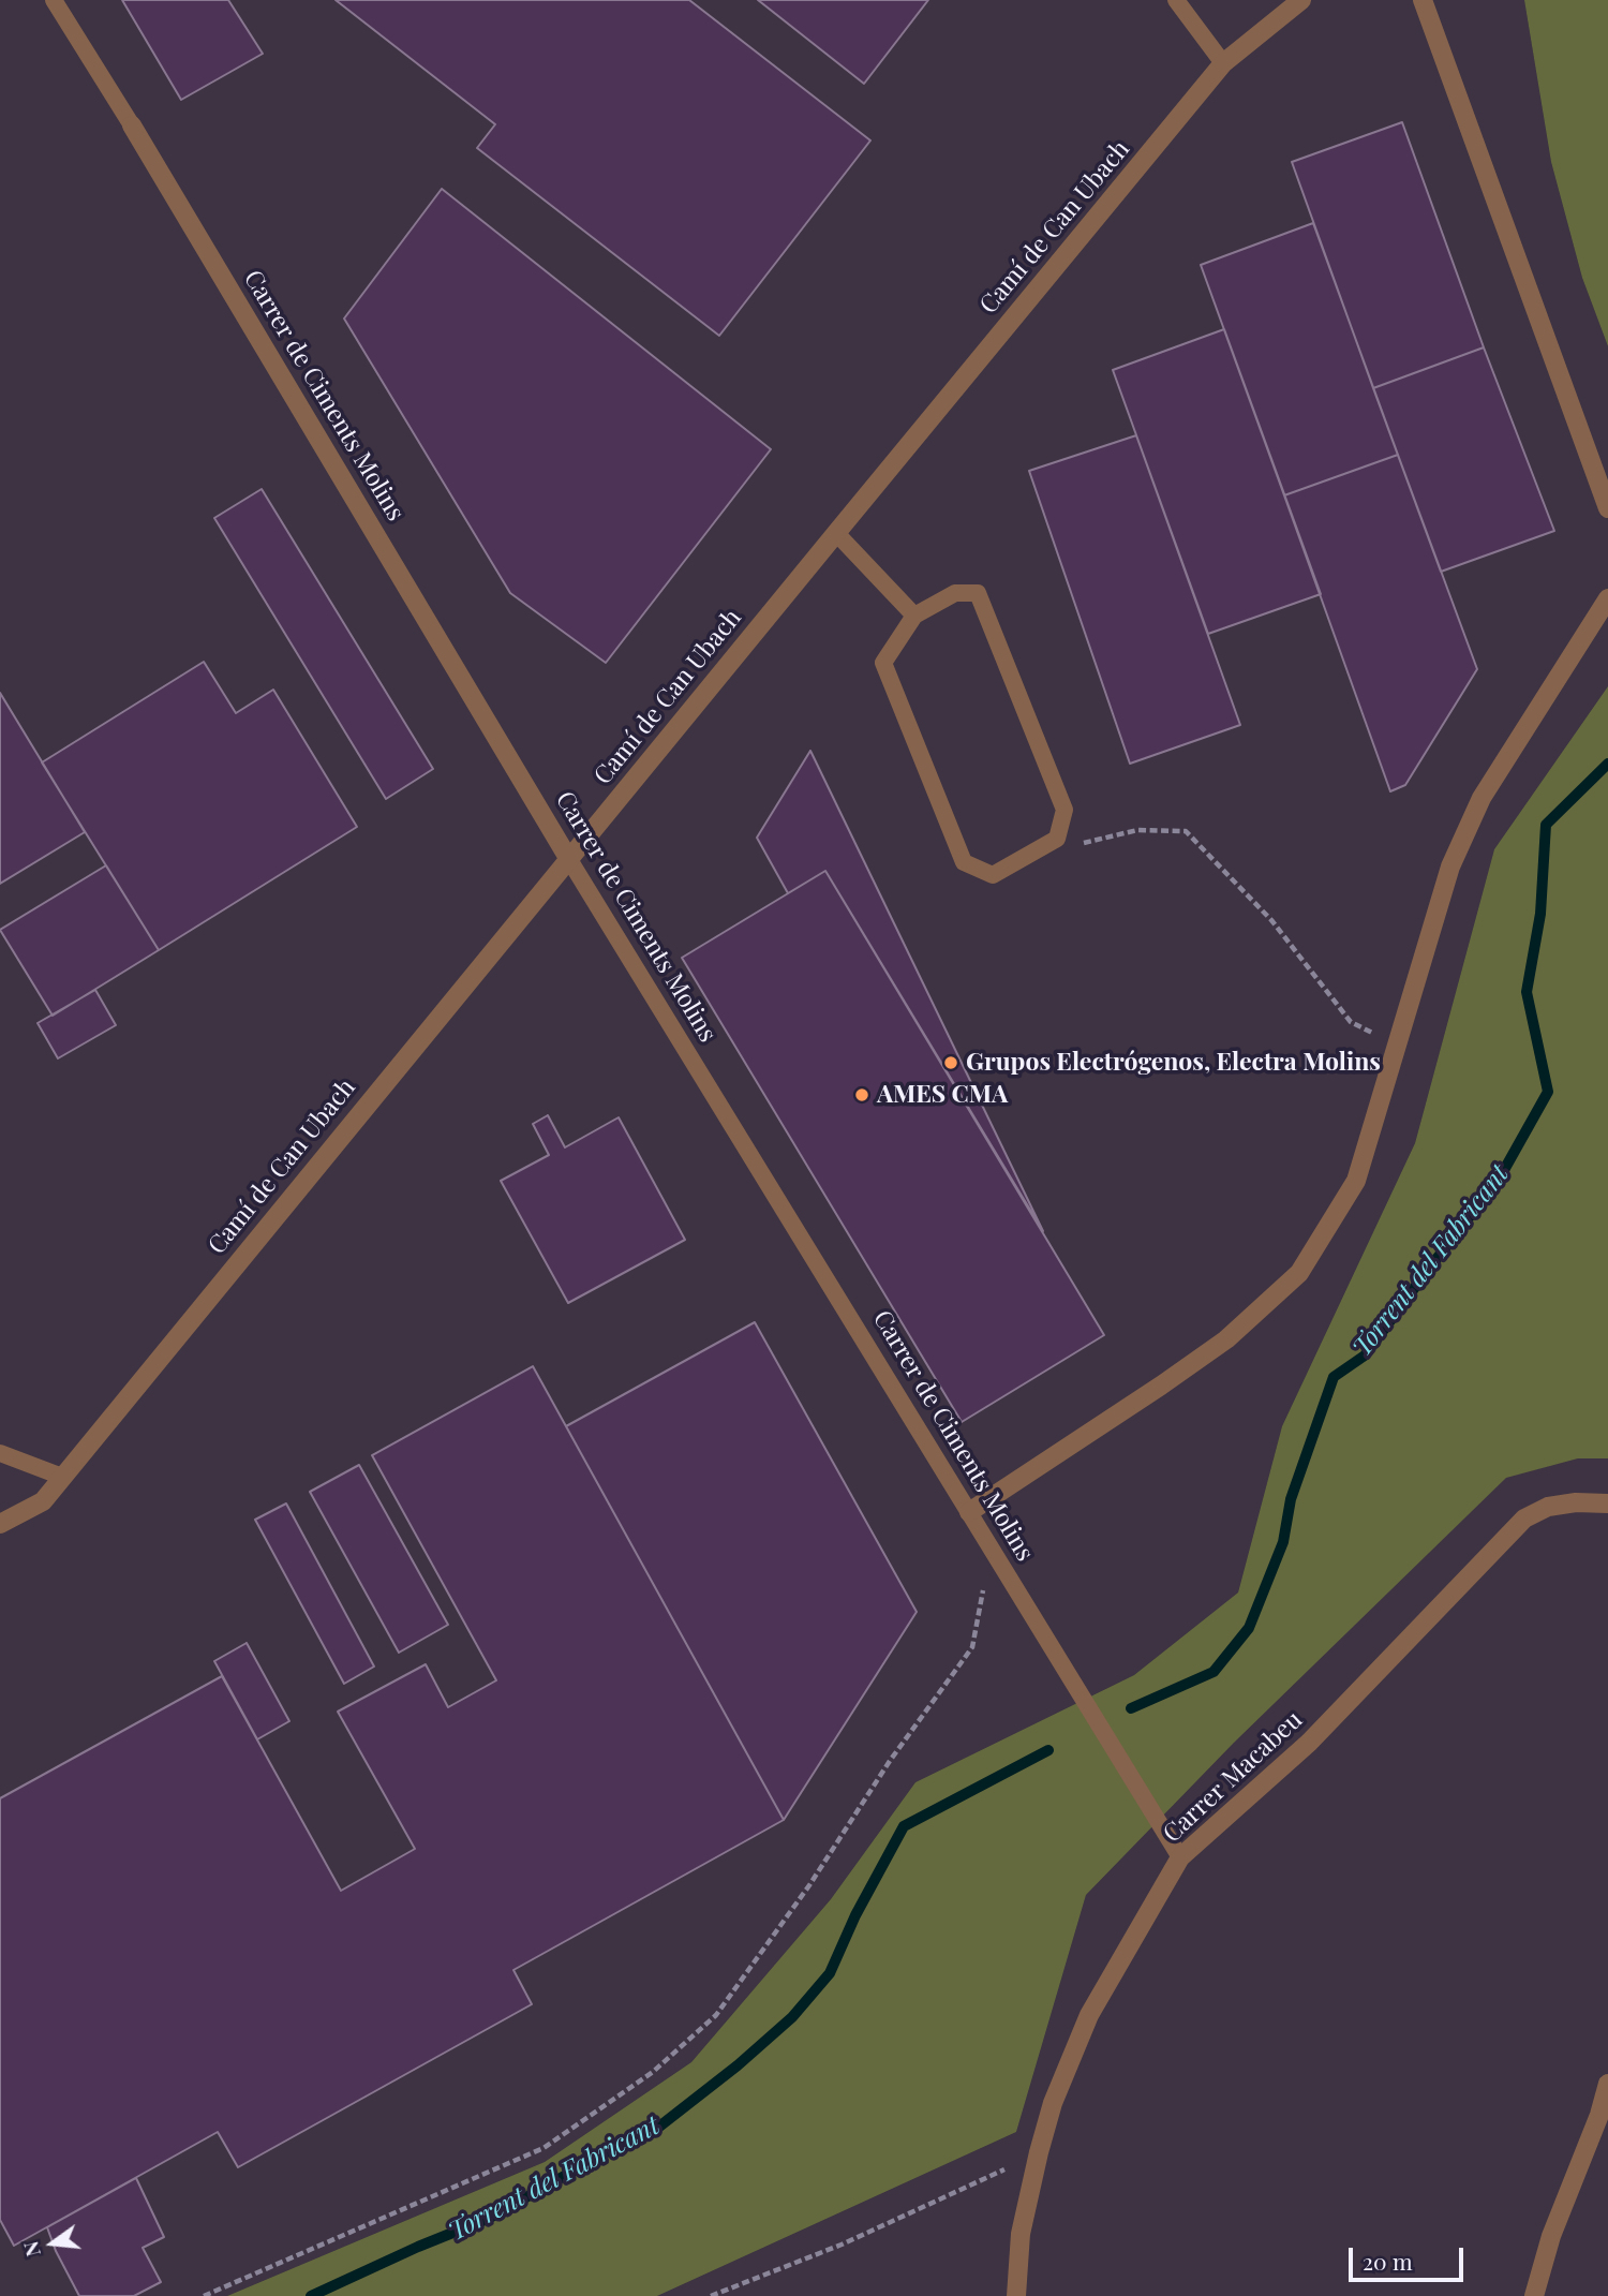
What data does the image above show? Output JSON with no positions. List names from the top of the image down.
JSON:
{
  "streets": {
    "street": ["Camí de Can Ubach", "Carrer de Ciments Molins", "Carrer Macabeu"]
  },
  "crossings": [
    ["Camí de Can Ubach", "Carrer de Ciments Molins"],
    ["Carrer de Ciments Molins", "Carrer Macabeu"]
  ],
  "water": ["Torrent del Fabricant"],
  "places": ["Grupos Electrógenos, Electra Molins", "AMES CMA"],
  "scale_bar": "20 m",
  "north": "left"
}
